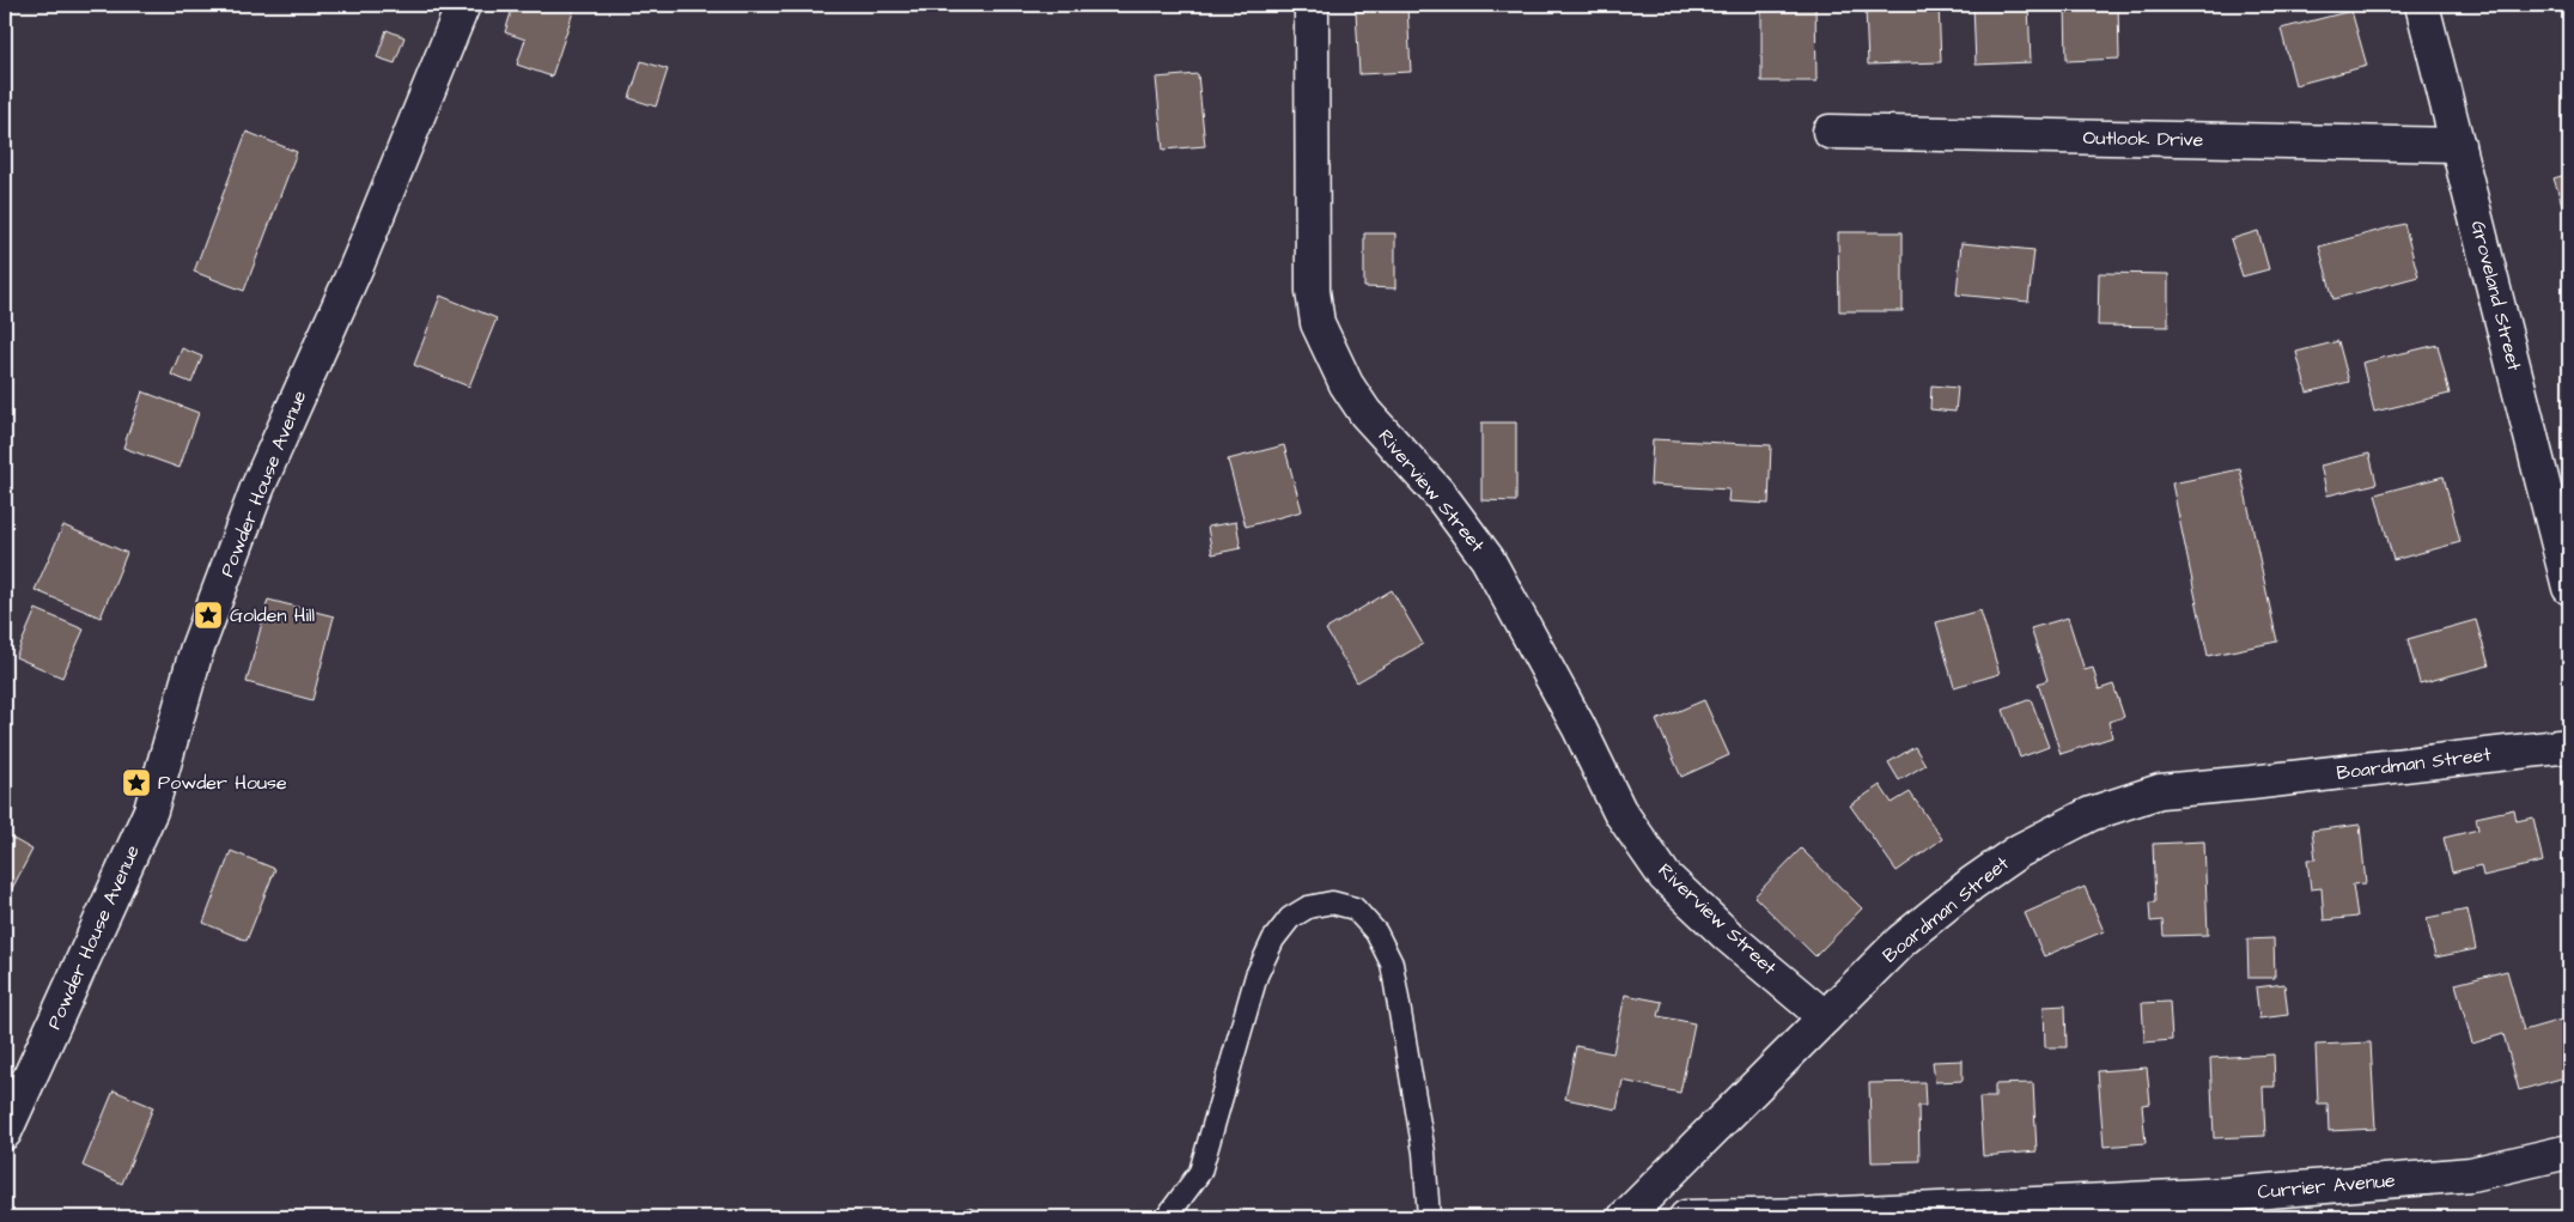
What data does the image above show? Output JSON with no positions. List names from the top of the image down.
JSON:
{
  "streets": {
    "street": [
      "Outlook Drive",
      "Groveland Street",
      "Powder House Avenue",
      "Riverview Street",
      "Boardman Street",
      "Currier Avenue"
    ]
  },
  "crossings": [
    ["Outlook Drive", "Groveland Street"],
    ["Riverview Street", "Boardman Street"]
  ],
  "places": {
    "place": ["Golden Hill", "Powder House"]
  }
}
